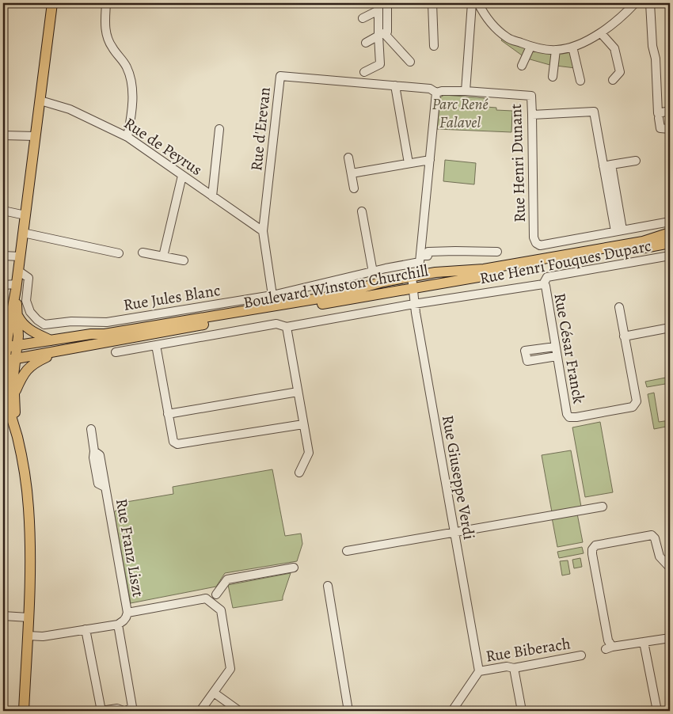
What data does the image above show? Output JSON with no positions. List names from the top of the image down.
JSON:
{
  "streets": {
    "main road": ["Boulevard Winston Churchill"],
    "street": [
      "Rue d'Erevan",
      "Rue de Peyrus",
      "Rue Henri Dunant",
      "Rue Henri Fouques Duparc",
      "Rue Jules Blanc",
      "Rue César Franck",
      "Rue Giuseppe Verdi",
      "Rue Franz Liszt",
      "Rue Biberach"
    ]
  },
  "crossings": [
    ["Rue d'Erevan", "Rue de Peyrus"],
    ["Rue d'Erevan", "Rue Henri Dunant"],
    ["Rue d'Erevan", "Rue Jules Blanc"],
    ["Rue Henri Fouques Duparc", "Rue César Franck"],
    ["Rue Henri Fouques Duparc", "Rue Giuseppe Verdi"],
    ["Boulevard Winston Churchill", "Rue Giuseppe Verdi"],
    ["Rue Giuseppe Verdi", "Rue Biberach"]
  ],
  "parks": ["Parc René Falavel"]
}
